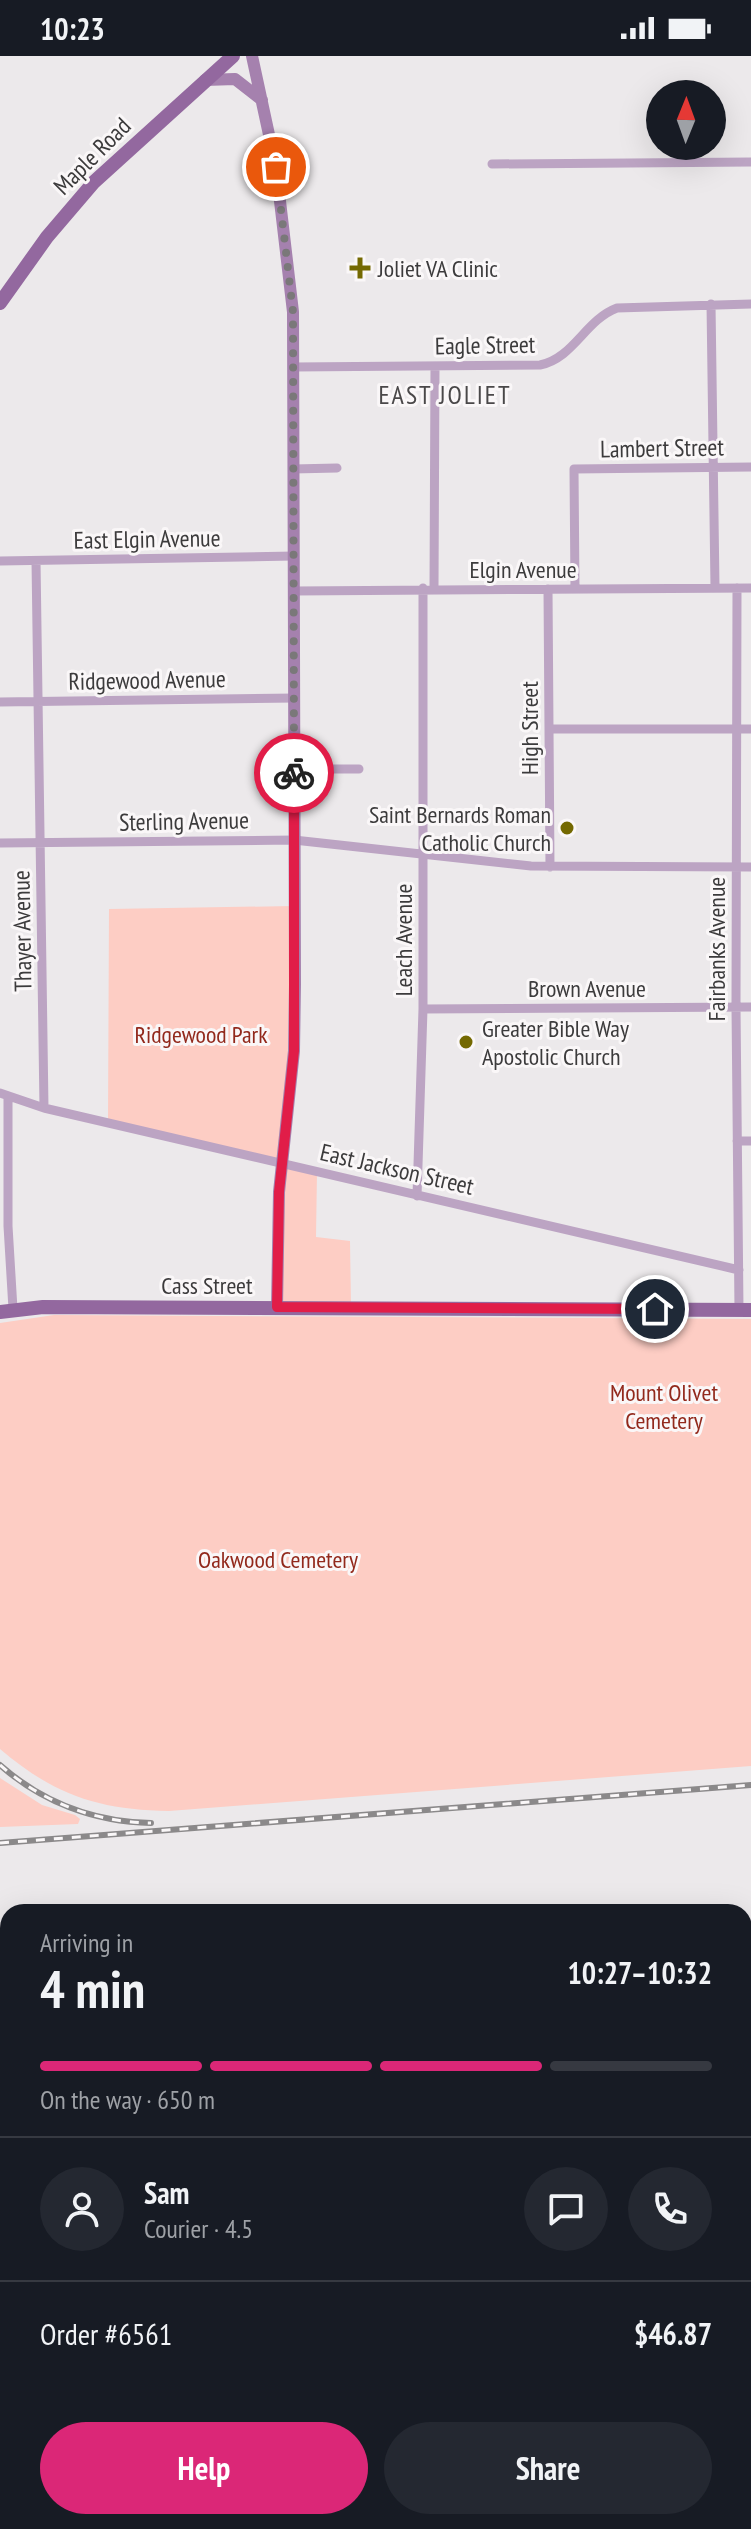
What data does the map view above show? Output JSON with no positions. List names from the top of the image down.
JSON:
{
  "streets": {
    "main road": ["Maple Road", "Cass Street"],
    "street": [
      "Eagle Street",
      "Lambert Street",
      "East Elgin Avenue",
      "Elgin Avenue",
      "Ridgewood Avenue",
      "High Street",
      "Sterling Avenue",
      "Thayer Avenue",
      "Leach Avenue",
      "Fairbanks Avenue",
      "Brown Avenue",
      "East Jackson Street"
    ]
  },
  "crossings": [
    ["Lambert Street", "Elgin Avenue"],
    ["East Elgin Avenue", "Thayer Avenue"],
    ["Elgin Avenue", "High Street"],
    ["Elgin Avenue", "Leach Avenue"],
    ["Elgin Avenue", "Fairbanks Avenue"],
    ["Ridgewood Avenue", "Thayer Avenue"],
    ["High Street", "Sterling Avenue"],
    ["Sterling Avenue", "Thayer Avenue"],
    ["Sterling Avenue", "Leach Avenue"],
    ["Sterling Avenue", "Fairbanks Avenue"],
    ["Thayer Avenue", "East Jackson Street"],
    ["Leach Avenue", "Brown Avenue"],
    ["Leach Avenue", "East Jackson Street"],
    ["Fairbanks Avenue", "Brown Avenue"],
    ["Fairbanks Avenue", "East Jackson Street"],
    ["Fairbanks Avenue", "Cass Street"]
  ],
  "districts": ["EAST JOLIET"],
  "parks": ["Ridgewood Park", "Mount Olivet Cemetery", "Oakwood Cemetery"],
  "places": {
    "health": ["Joliet VA Clinic"],
    "other": ["Saint Bernards Roman Catholic Church", "Greater Bible Way Apostolic Church"]
  },
  "north": "top",
  "page": {
    "status": "10:23",
    "heading": ["4 min", "Arriving in", "10:27–10:32"],
    "panel": [
      "Sam",
      "Courier · 4.5",
      "Order #6561",
      "$46.87"
    ],
    "bar": "On the way · 650 m",
    "buttons": ["Help", "Share"]
  }
}
